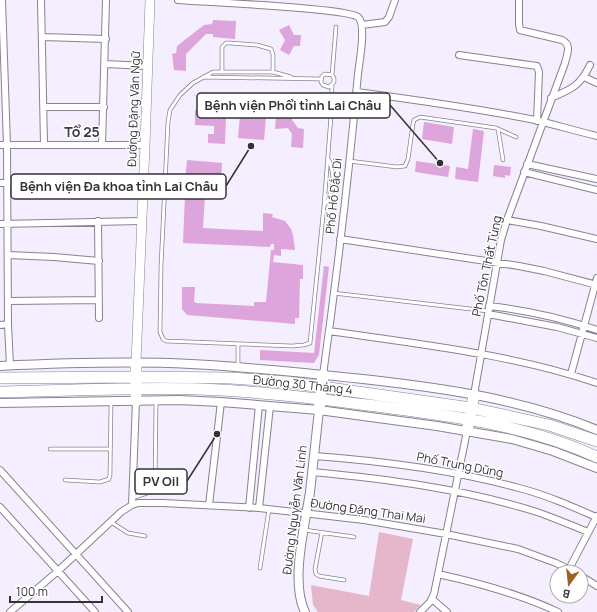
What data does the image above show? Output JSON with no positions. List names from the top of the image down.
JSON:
{
  "streets": {
    "highway": ["Đường 30 Tháng 4"],
    "main road": ["Đường Đặng Văn Ngữ"],
    "street": [
      "Phố Hồ Đắc Di",
      "Phố Tôn Thất Tùng",
      "Phố Trung Dũng",
      "Đường Nguyễn Văn Linh",
      "Đường Đặng Thai Mai"
    ]
  },
  "crossings": [
    ["Đường Đặng Văn Ngữ", "Đường 30 Tháng 4"],
    ["Phố Hồ Đắc Di", "Đường 30 Tháng 4"],
    ["Phố Tôn Thất Tùng", "Đường 30 Tháng 4"],
    ["Đường 30 Tháng 4", "Đường Nguyễn Văn Linh"],
    ["Phố Trung Dũng", "Đường Nguyễn Văn Linh"],
    ["Đường Nguyễn Văn Linh", "Đường Đặng Thai Mai"]
  ],
  "districts": ["Tổ 25"],
  "places": ["Bệnh viện Đa khoa tỉnh Lai Châu", "Bệnh viện Phổi tỉnh Lai Châu", "PV Oil"],
  "scale_bar": "100 m",
  "north": "bottom"
}
